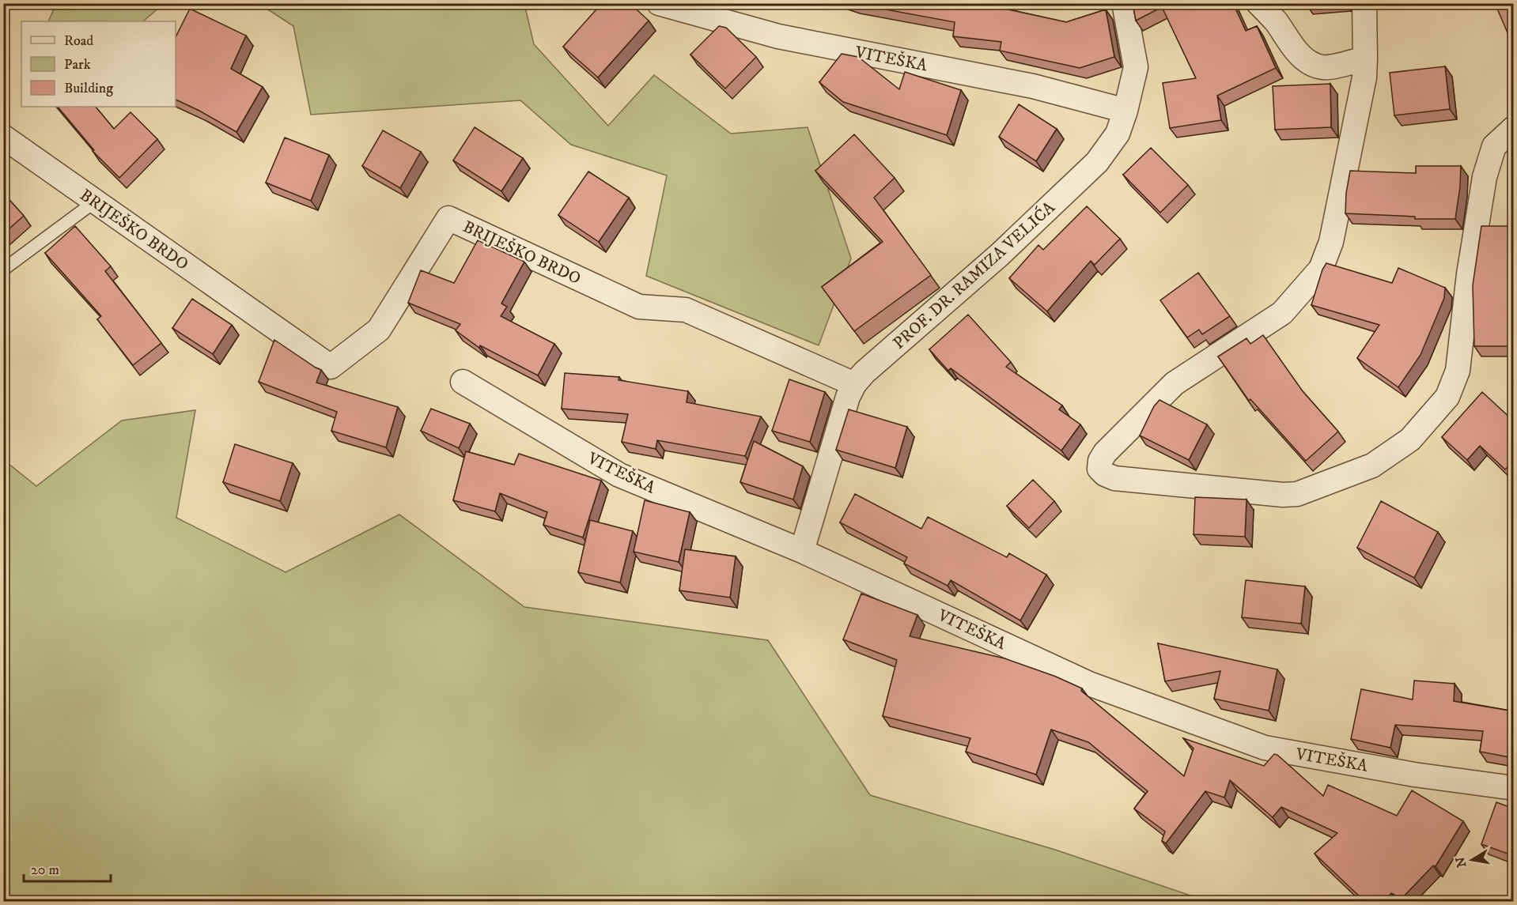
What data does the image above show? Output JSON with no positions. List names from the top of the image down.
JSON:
{
  "streets": {
    "street": ["VITEŠKA", "BRIJEŠKO BRDO", "PROF. DR. RAMIZA VELIĆA"]
  },
  "crossings": [
    ["VITEŠKA", "PROF. DR. RAMIZA VELIĆA"],
    ["BRIJEŠKO BRDO", "PROF. DR. RAMIZA VELIĆA"]
  ],
  "legend": ["Road", "Park", "Building"],
  "scale_bar": "20 m",
  "north": "left"
}
